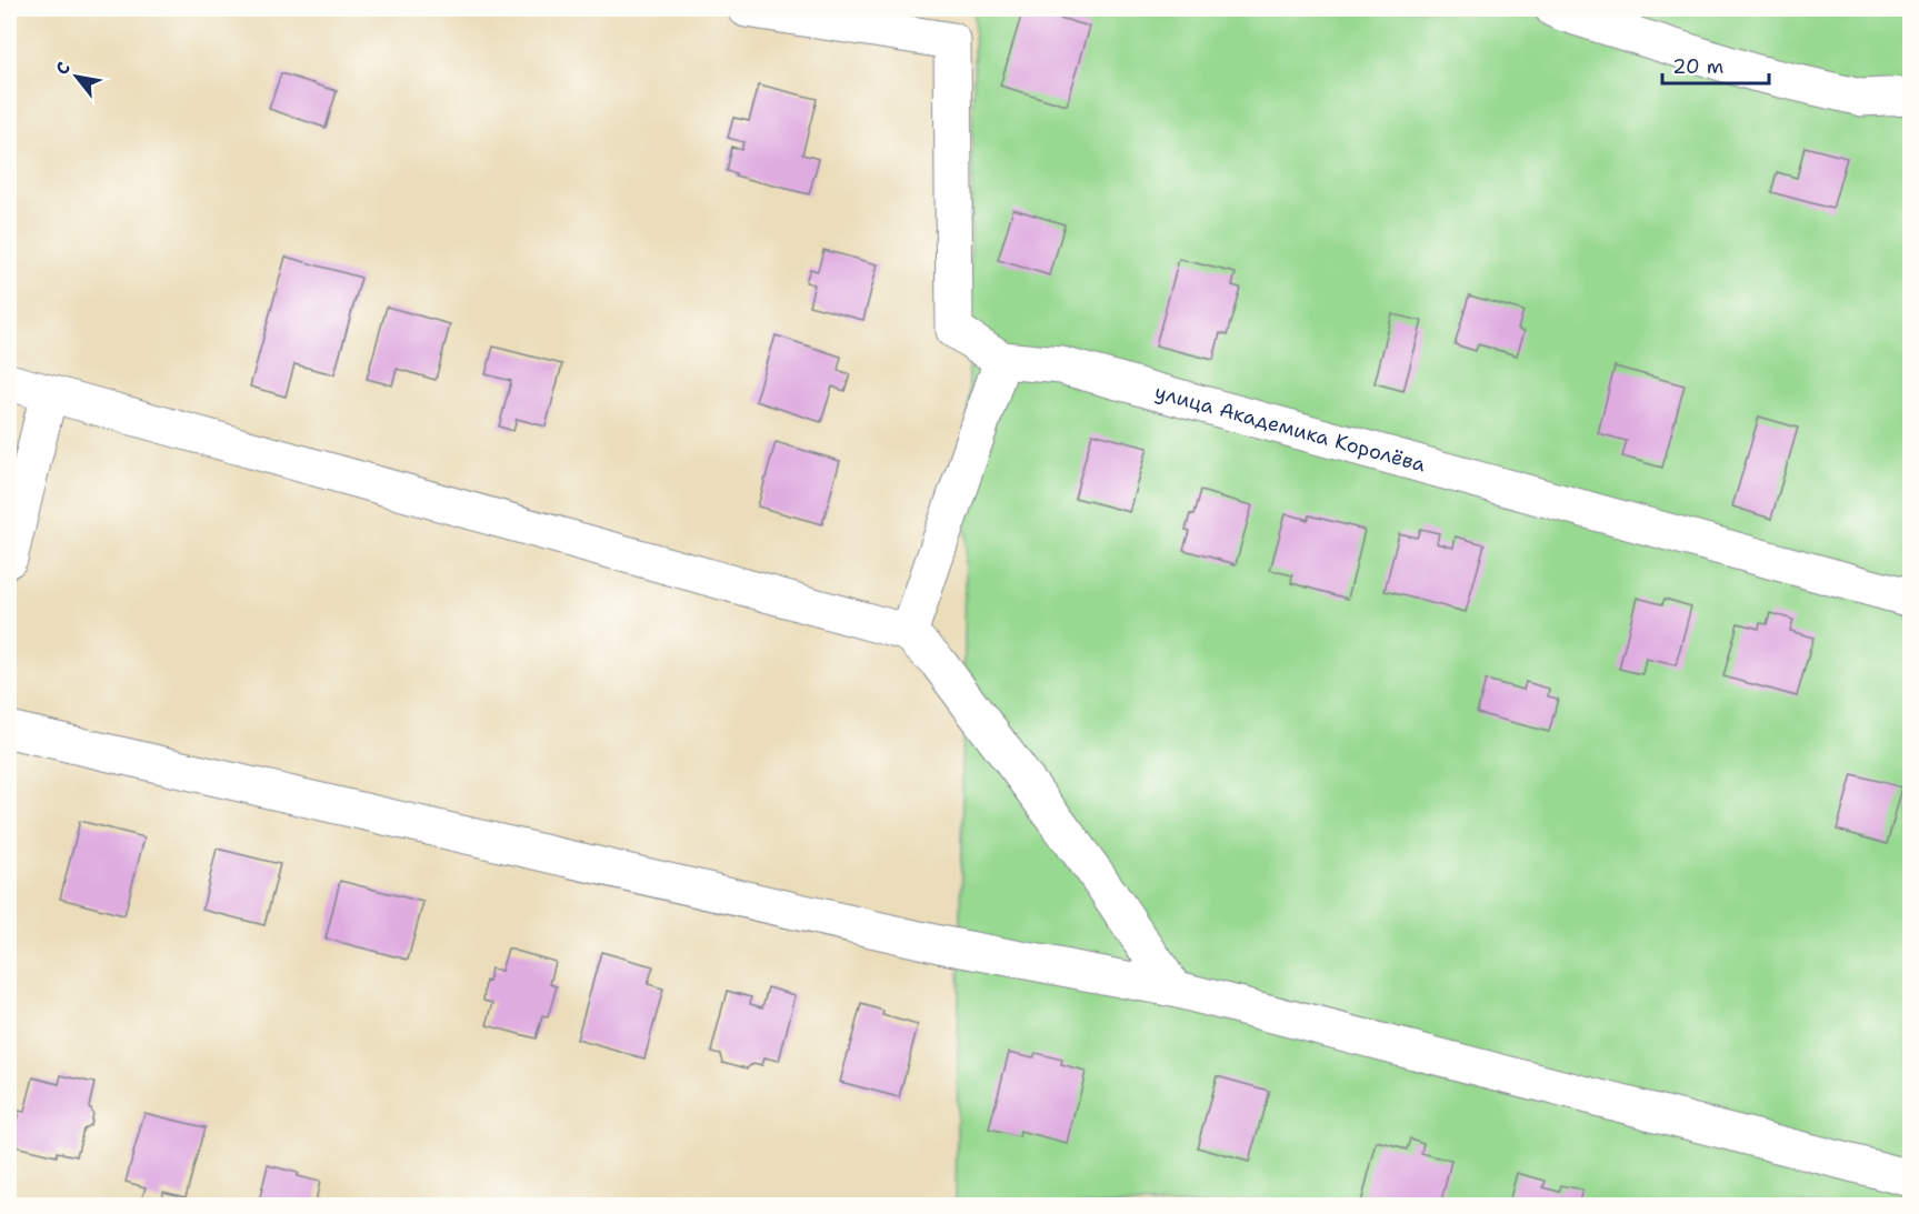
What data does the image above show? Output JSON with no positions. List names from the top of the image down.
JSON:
{
  "streets": {
    "street": ["улица Академика Королёва"]
  },
  "scale_bar": "20 m",
  "north": "top left"
}
